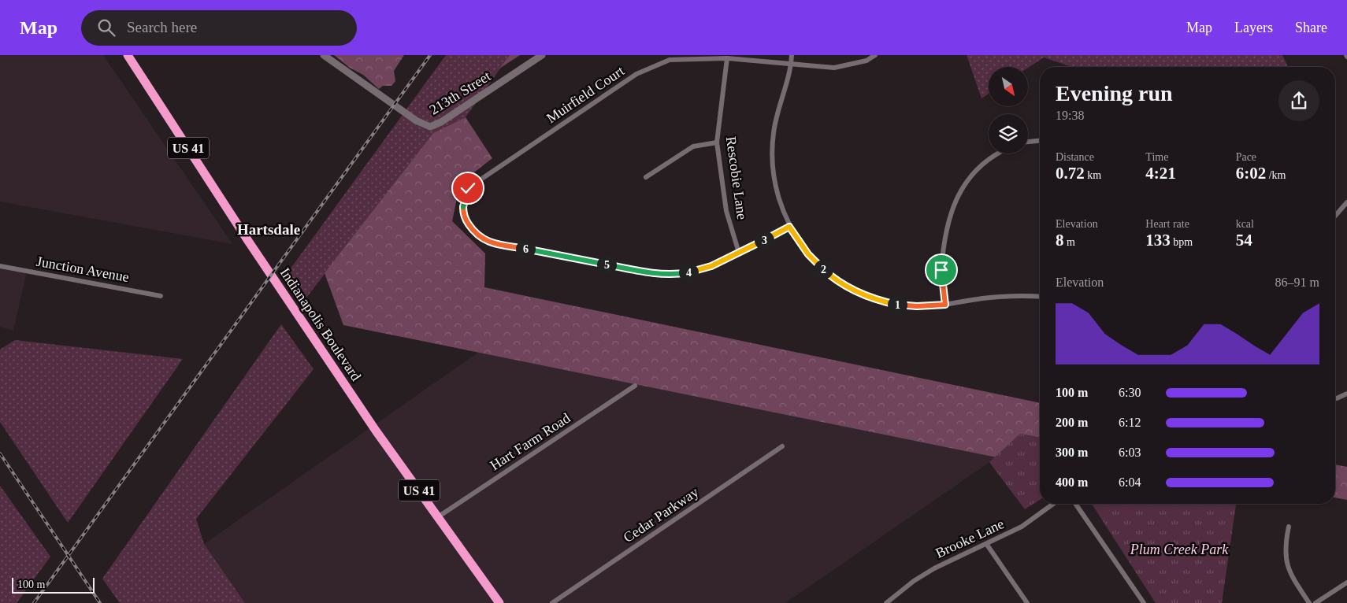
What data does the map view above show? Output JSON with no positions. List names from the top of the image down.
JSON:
{
  "streets": {
    "highway": ["US 41", "Indianapolis Boulevard"],
    "street": [
      "213th Street",
      "Muirfield Court",
      "Rescobie Lane",
      "Junction Avenue",
      "Hart Farm Road",
      "Cedar Parkway",
      "Brooke Lane"
    ]
  },
  "crossings": [
    ["Muirfield Court", "Rescobie Lane"],
    ["Indianapolis Boulevard", "Hart Farm Road"]
  ],
  "districts": ["Hartsdale"],
  "parks": ["Plum Creek Park"],
  "scale_bar": "100 m",
  "north": "bottom right",
  "page": {
    "header": "Map",
    "search": "Search here",
    "nav": ["Map", "Layers", "Share"],
    "heading": ["Evening run", "19:38"],
    "stats": [
      ["Distance", "0.72 km"],
      ["Time", "4:21"],
      ["Pace", "6:02 /km"],
      ["Elevation", "8 m"],
      ["Heart rate", "133 bpm"],
      ["kcal", "54"]
    ],
    "pins": [
      "3",
      "6",
      "5",
      "2",
      "4",
      "1"
    ],
    "chart": ["Elevation", "86–91 m"],
    "list": [
      {
        "name": "100 m",
        "note": "6:30"
      },
      {
        "name": "200 m",
        "note": "6:12"
      },
      {
        "name": "300 m",
        "note": "6:03"
      },
      {
        "name": "400 m",
        "note": "6:04"
      }
    ],
    "scale": "100 m"
  }
}
